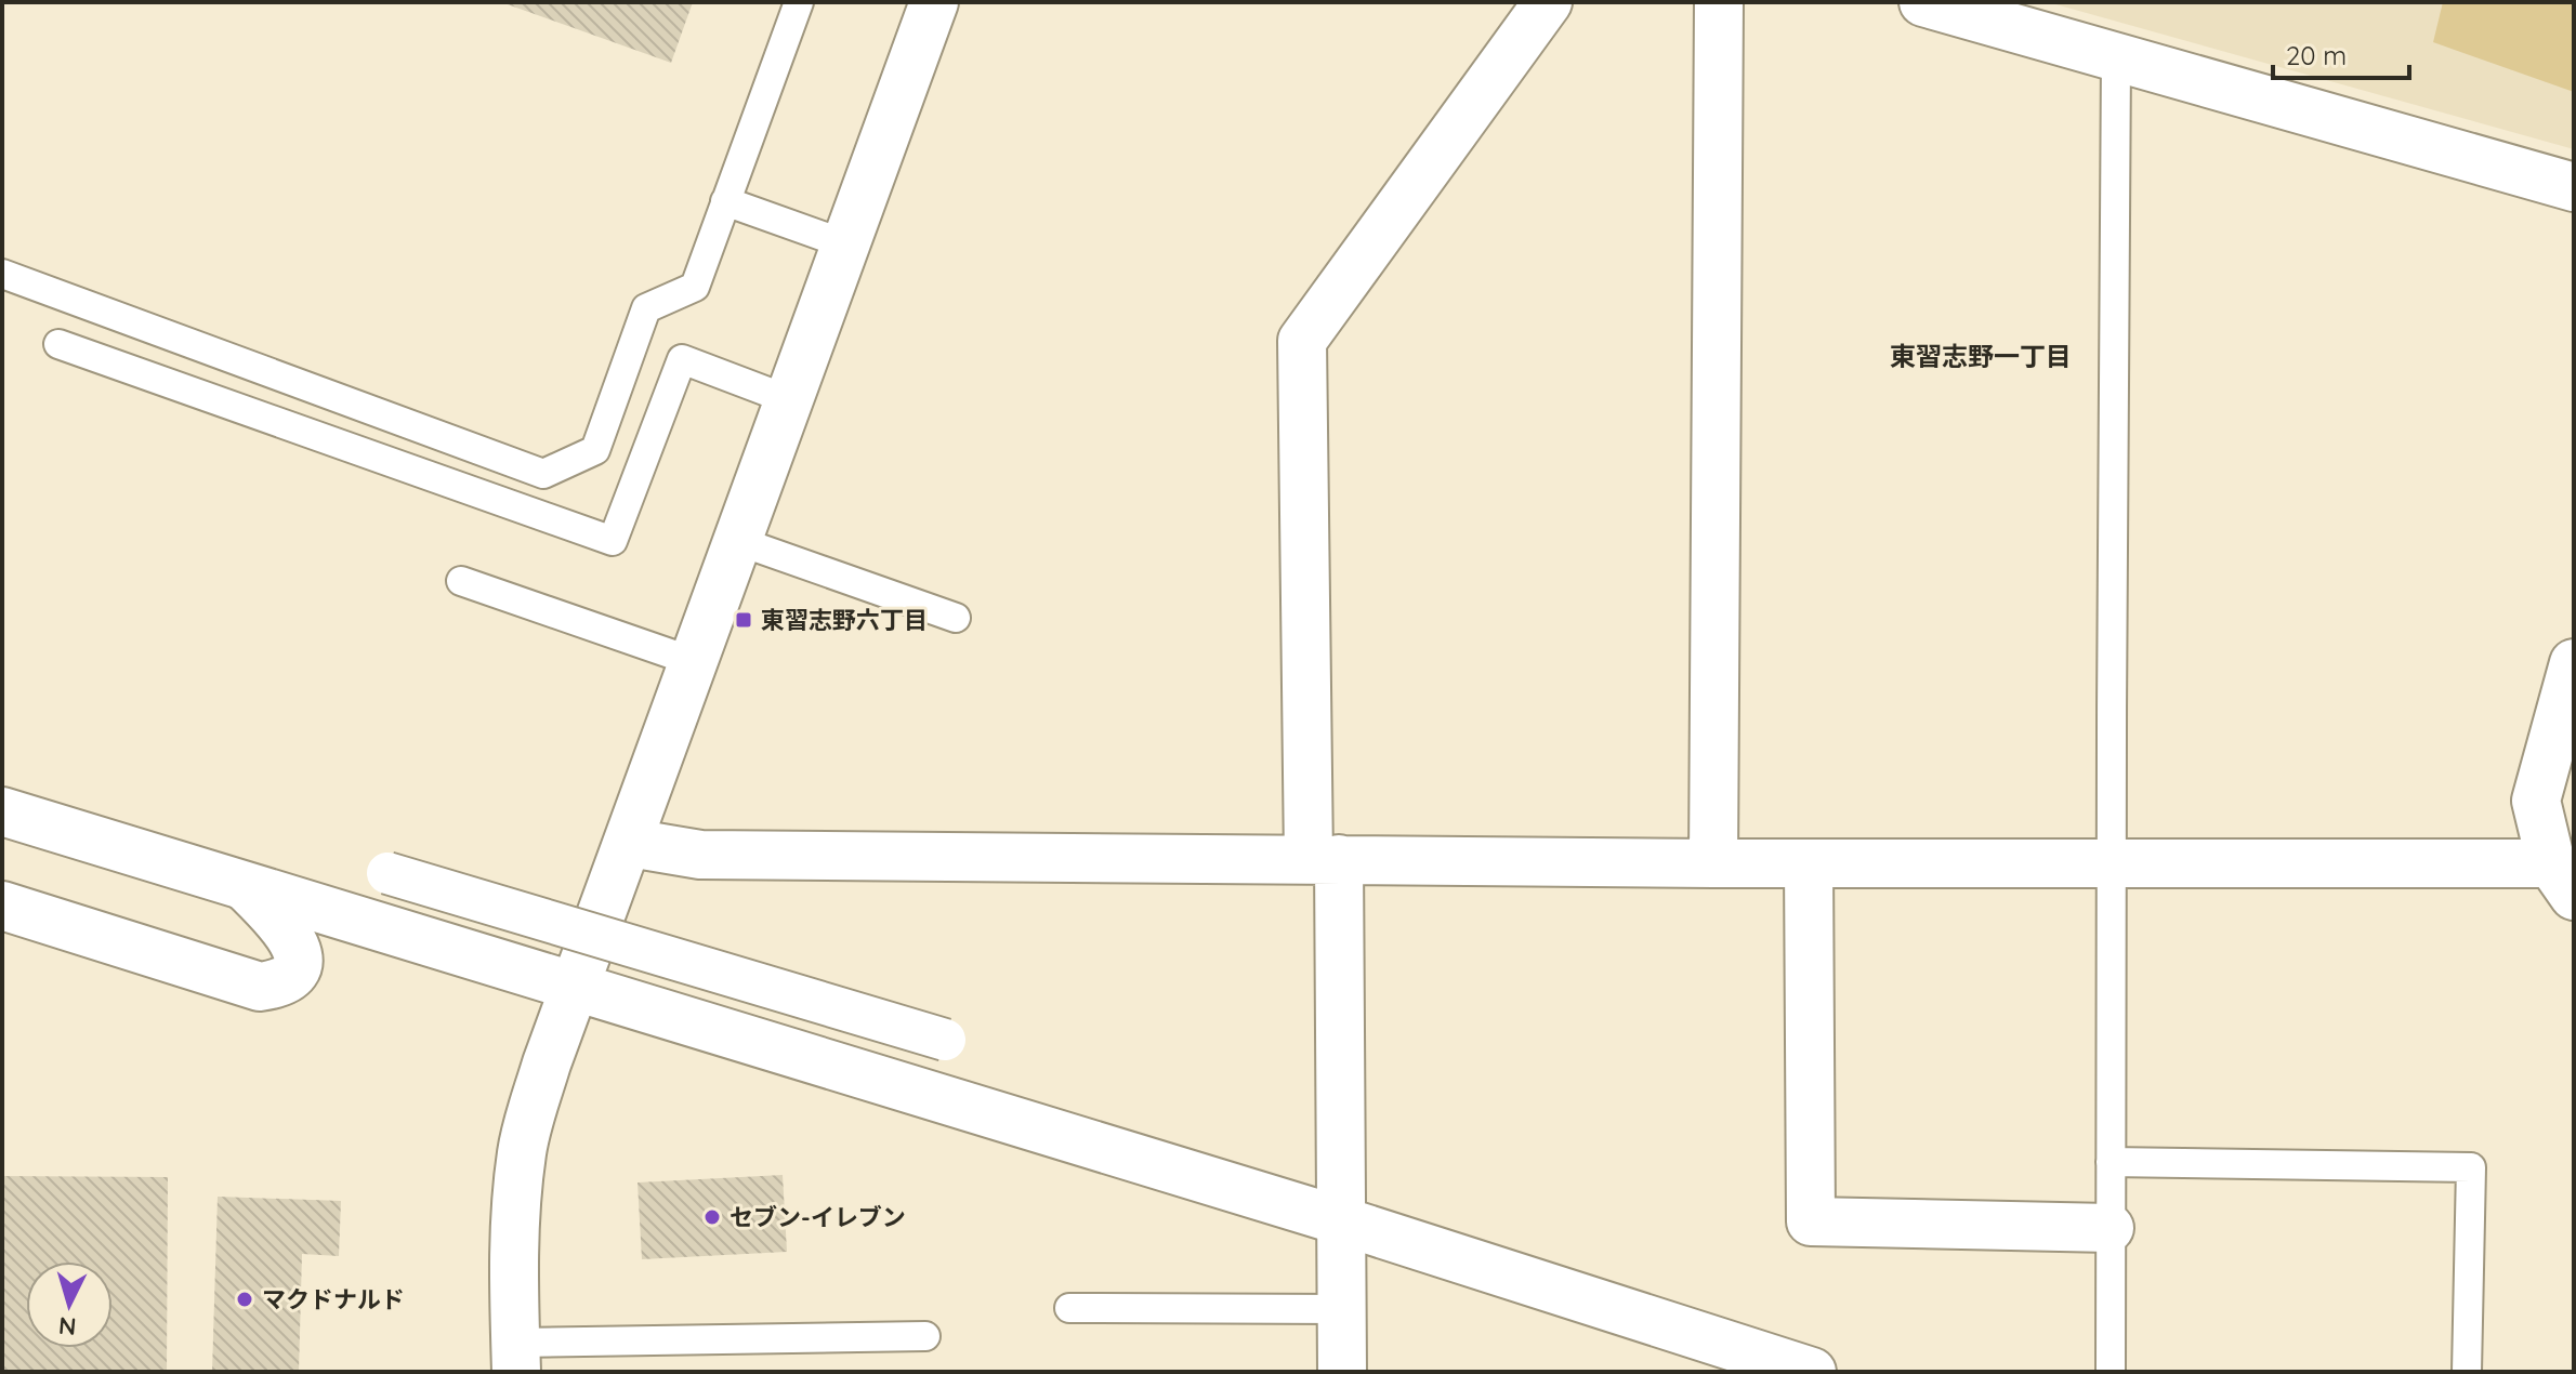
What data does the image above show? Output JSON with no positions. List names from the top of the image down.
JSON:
{
  "districts": ["東習志野一丁目"],
  "places": {
    "transit": ["東習志野六丁目"],
    "other": ["セブン-イレブン", "マクドナルド"]
  },
  "scale_bar": "20 m",
  "north": "bottom"
}
